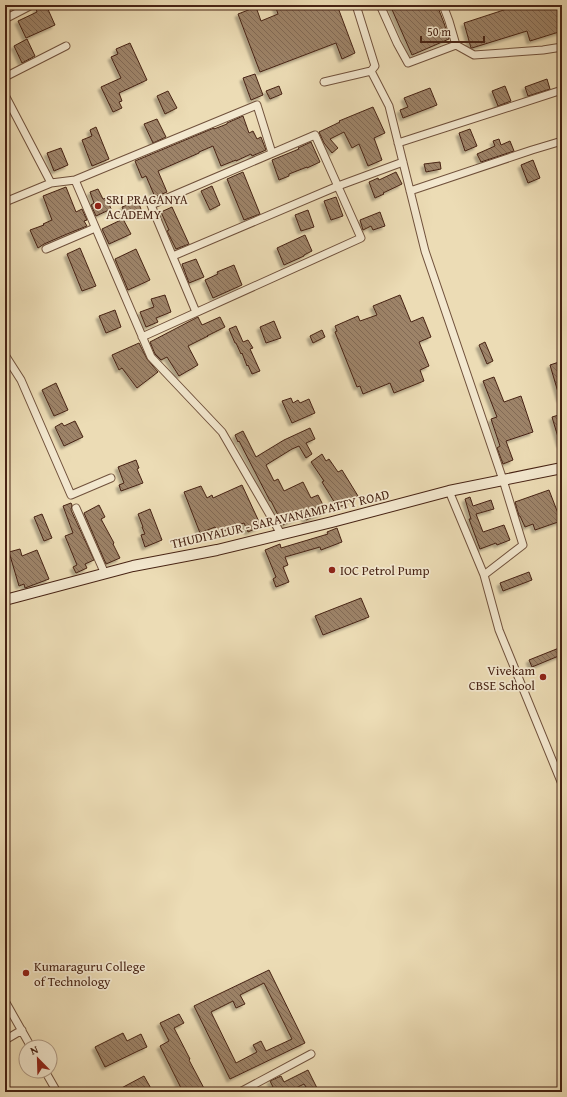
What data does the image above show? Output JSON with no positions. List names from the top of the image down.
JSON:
{
  "streets": {
    "main road": ["THUDIYALUR - SARAVANAMPATTY ROAD"]
  },
  "places": [
    "SRI PRAGANYA ACADEMY",
    "IOC Petrol Pump",
    "Vivekam CBSE School",
    "Kumaraguru College of Technology"
  ],
  "scale_bar": "50 m",
  "north": "top left"
}
